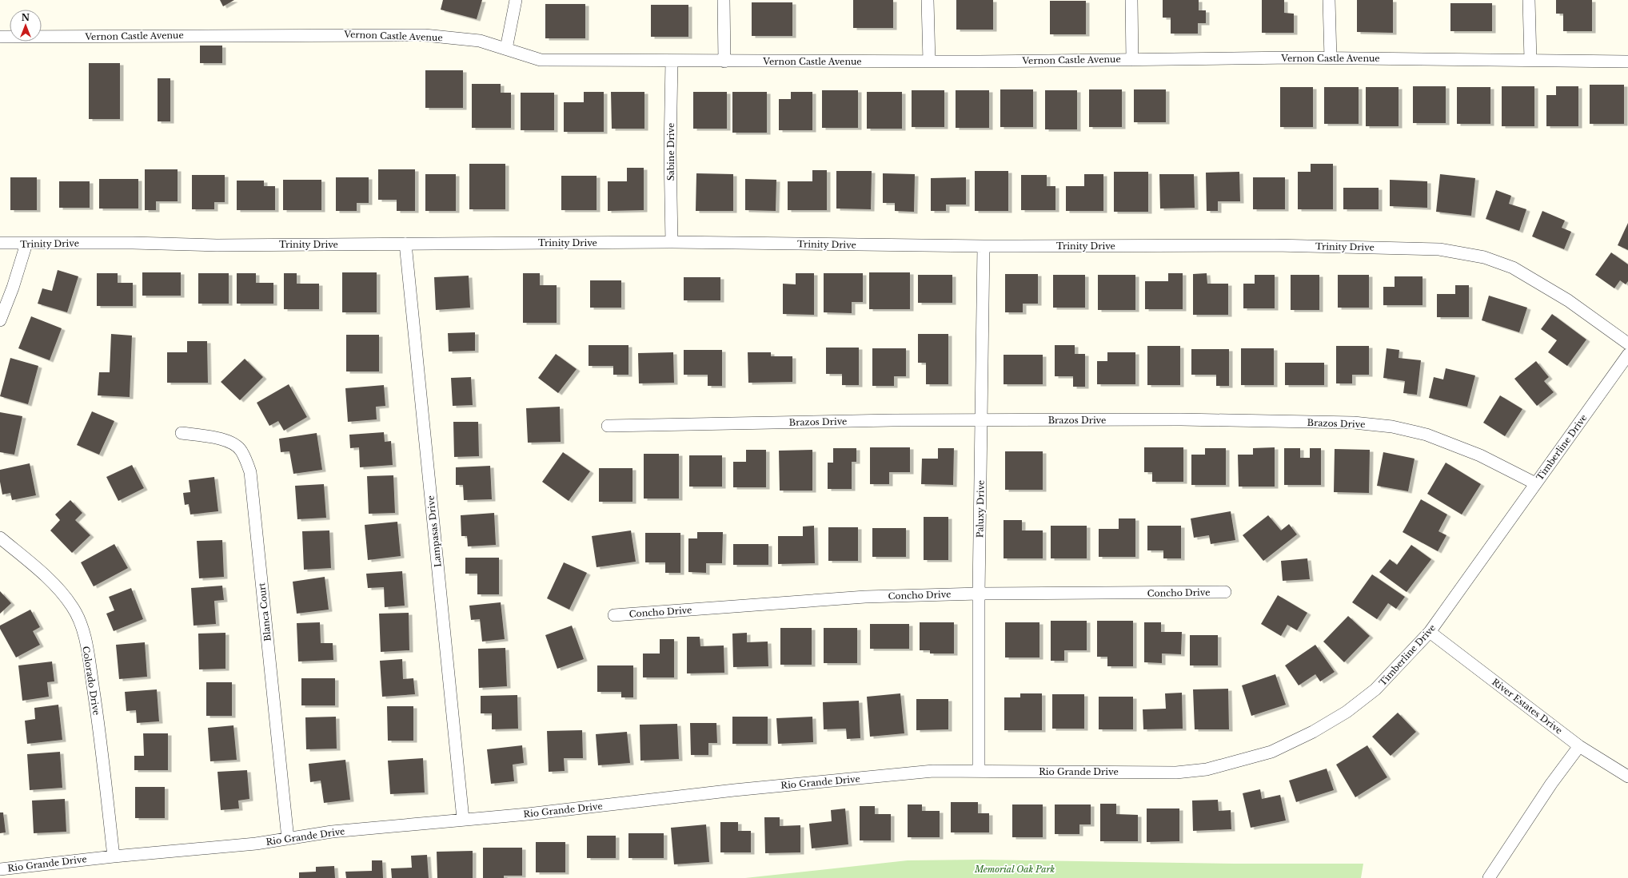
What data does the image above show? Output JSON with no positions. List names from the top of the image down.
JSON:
{
  "streets": {
    "street": [
      "Vernon Castle Avenue",
      "Sabine Drive",
      "Trinity Drive",
      "Brazos Drive",
      "Timberline Drive",
      "Paluxy Drive",
      "Lampasas Drive",
      "Concho Drive",
      "Blanca Court",
      "Colorado Drive",
      "River Estates Drive",
      "Rio Grande Drive"
    ]
  },
  "crossings": [
    ["Vernon Castle Avenue", "Sabine Drive"],
    ["Sabine Drive", "Trinity Drive"],
    ["Trinity Drive", "Paluxy Drive"],
    ["Trinity Drive", "Lampasas Drive"],
    ["Brazos Drive", "Timberline Drive"],
    ["Brazos Drive", "Paluxy Drive"],
    ["Timberline Drive", "River Estates Drive"],
    ["Timberline Drive", "Rio Grande Drive"],
    ["Paluxy Drive", "Concho Drive"],
    ["Paluxy Drive", "Rio Grande Drive"],
    ["Lampasas Drive", "Rio Grande Drive"],
    ["Blanca Court", "Rio Grande Drive"],
    ["Colorado Drive", "Rio Grande Drive"]
  ],
  "parks": ["Memorial Oak Park"],
  "north": "top"
}
